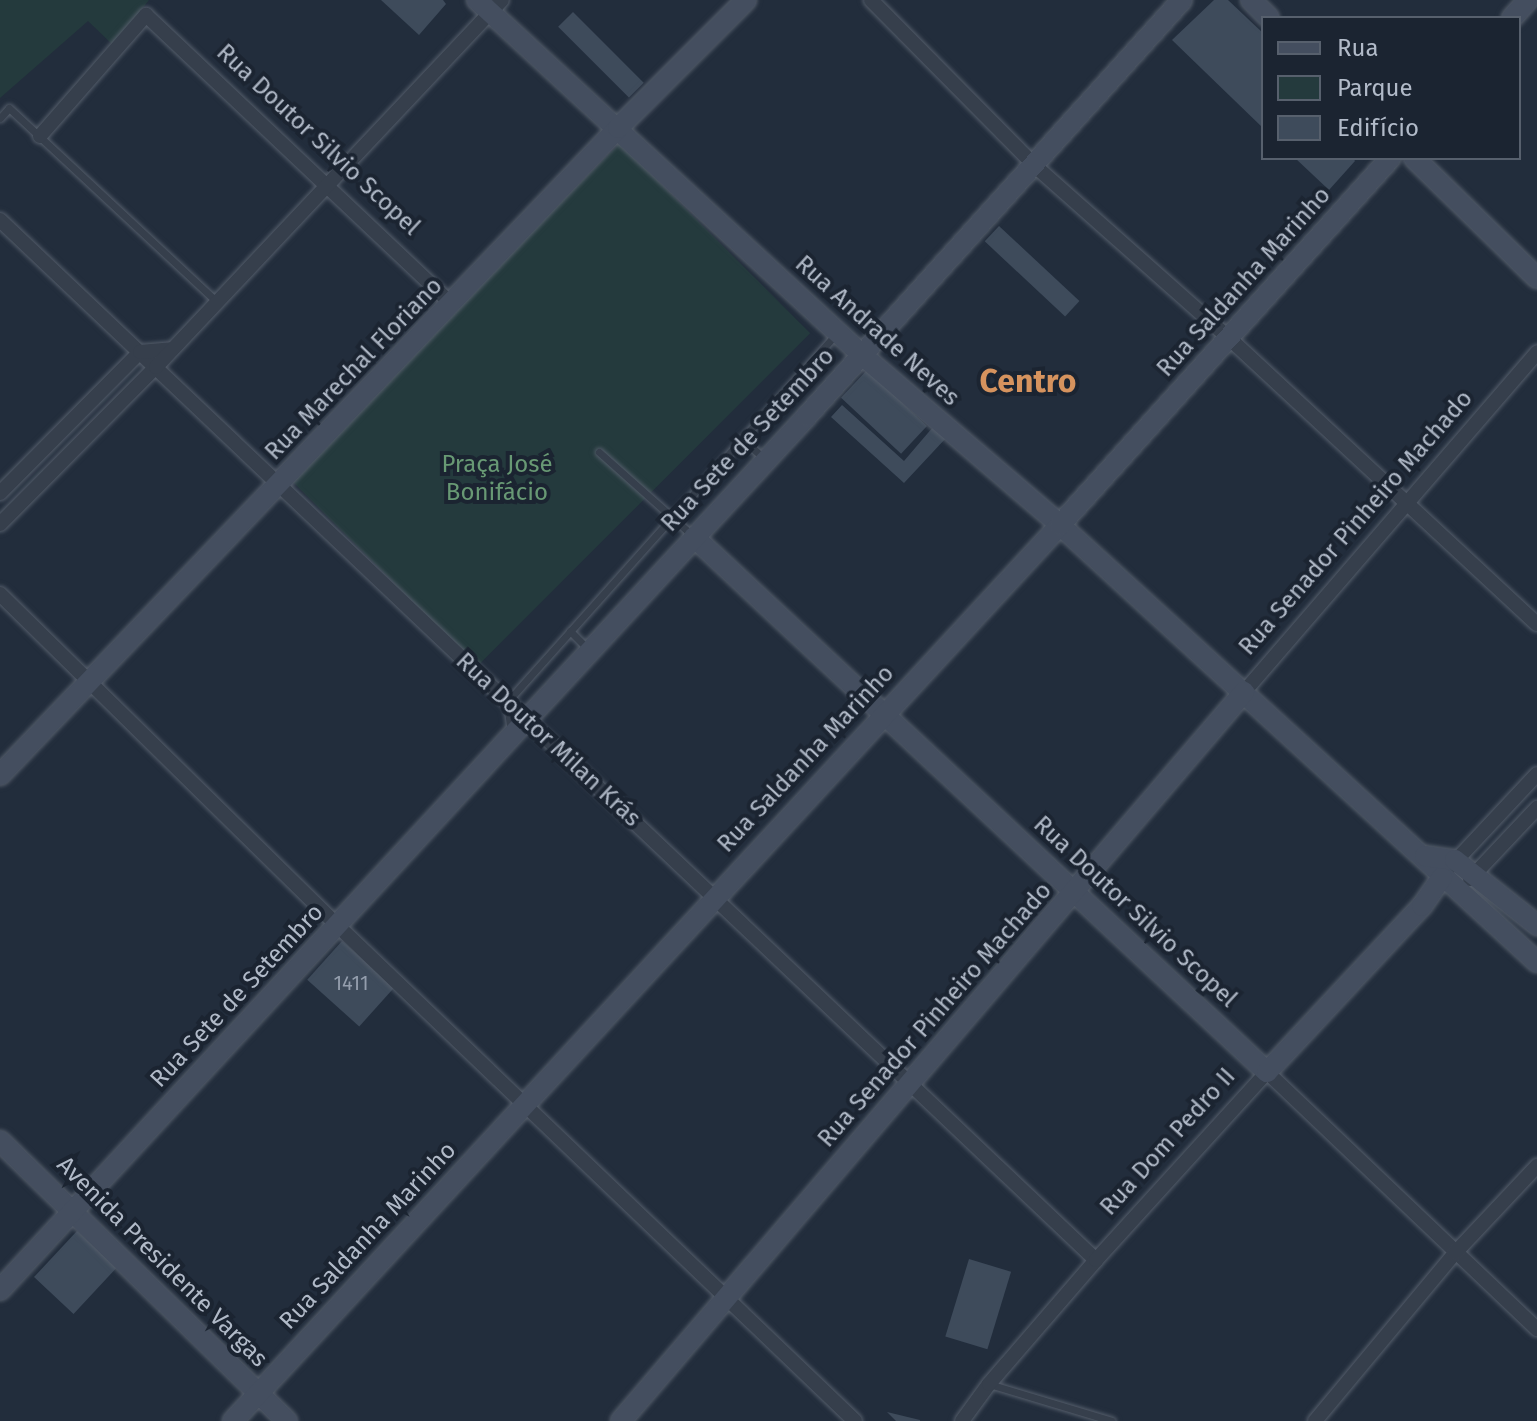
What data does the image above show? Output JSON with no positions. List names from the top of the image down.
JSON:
{
  "streets": {
    "main road": [
      "Rua Doutor Silvio Scopel",
      "Rua Saldanha Marinho",
      "Rua Andrade Neves",
      "Rua Marechal Floriano",
      "Rua Sete de Setembro",
      "Rua Senador Pinheiro Machado",
      "Rua Dom Pedro II",
      "Avenida Presidente Vargas"
    ],
    "street": ["Rua Doutor Milan Krás"]
  },
  "crossings": [
    ["Rua Doutor Silvio Scopel", "Rua Saldanha Marinho"],
    ["Rua Doutor Silvio Scopel", "Rua Marechal Floriano"],
    ["Rua Doutor Silvio Scopel", "Rua Sete de Setembro"],
    ["Rua Doutor Silvio Scopel", "Rua Senador Pinheiro Machado"],
    ["Rua Doutor Silvio Scopel", "Rua Dom Pedro II"],
    ["Rua Saldanha Marinho", "Rua Andrade Neves"],
    ["Rua Saldanha Marinho", "Rua Doutor Milan Krás"],
    ["Rua Saldanha Marinho", "Avenida Presidente Vargas"],
    ["Rua Andrade Neves", "Rua Marechal Floriano"],
    ["Rua Andrade Neves", "Rua Sete de Setembro"],
    ["Rua Andrade Neves", "Rua Senador Pinheiro Machado"],
    ["Rua Andrade Neves", "Rua Dom Pedro II"],
    ["Rua Marechal Floriano", "Rua Doutor Milan Krás"],
    ["Rua Sete de Setembro", "Rua Doutor Milan Krás"],
    ["Rua Sete de Setembro", "Avenida Presidente Vargas"],
    ["Rua Senador Pinheiro Machado", "Rua Doutor Milan Krás"],
    ["Rua Doutor Milan Krás", "Rua Dom Pedro II"]
  ],
  "districts": ["Centro"],
  "parks": ["Praça José Bonifácio"],
  "house_numbers": ["1411"],
  "legend": ["Rua", "Parque", "Edifício"]
}
